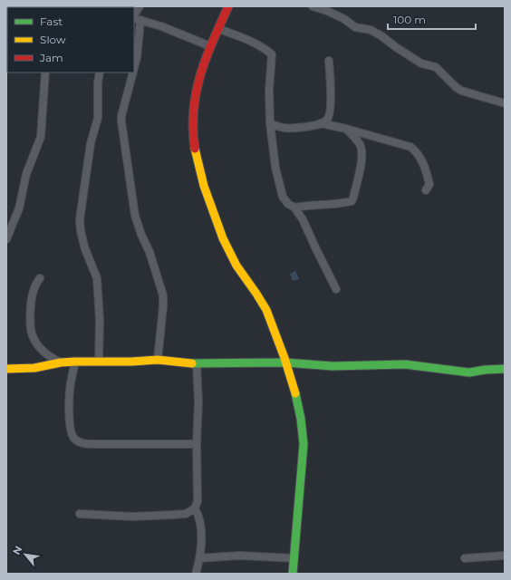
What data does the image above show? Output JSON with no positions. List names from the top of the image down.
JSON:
{
  "legend": ["Fast", "Slow", "Jam"],
  "scale_bar": "100 m",
  "north": "top left"
}
